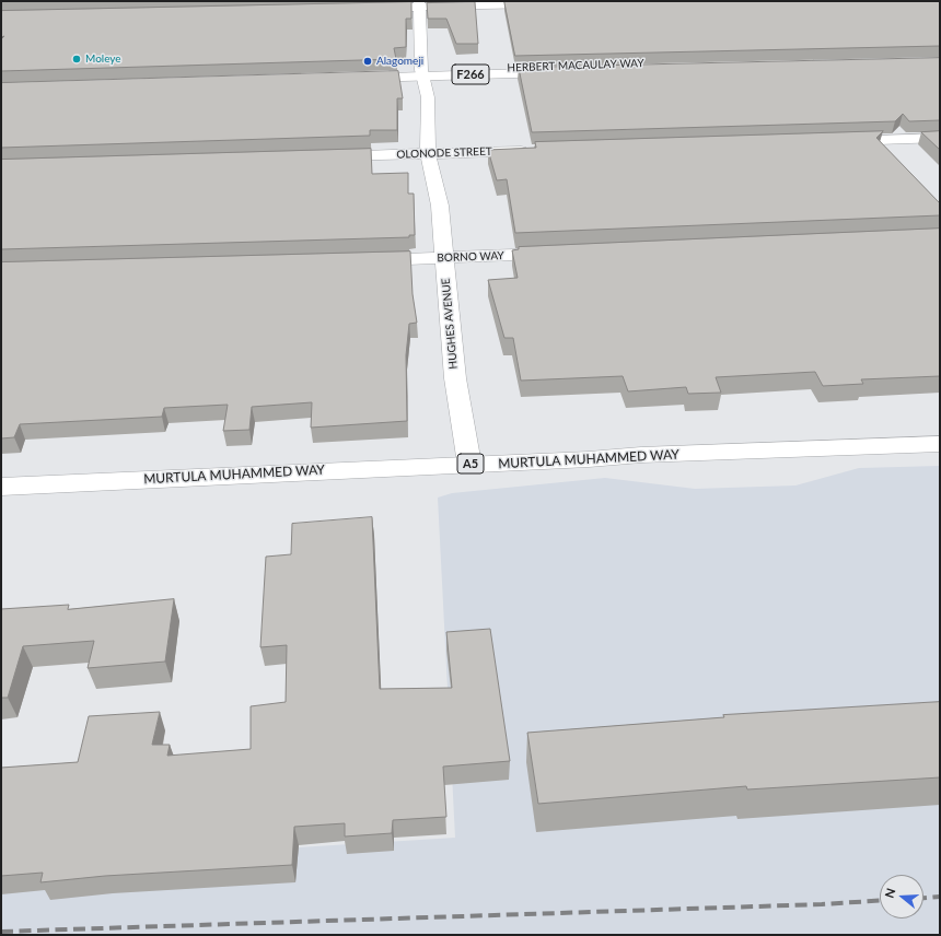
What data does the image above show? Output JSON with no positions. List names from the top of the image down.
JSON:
{
  "streets": {
    "main road": [
      "HERBERT MACAULAY WAY",
      "F266",
      "OLONODE STREET",
      "BORNO WAY",
      "HUGHES AVENUE",
      "MURTULA MUHAMMED WAY",
      "A5"
    ]
  },
  "crossings": [
    ["HERBERT MACAULAY WAY", "HUGHES AVENUE"],
    ["OLONODE STREET", "HUGHES AVENUE"],
    ["BORNO WAY", "HUGHES AVENUE"],
    ["HUGHES AVENUE", "MURTULA MUHAMMED WAY"]
  ],
  "places": ["Moleye", "Alagomeji"],
  "north": "left"
}
